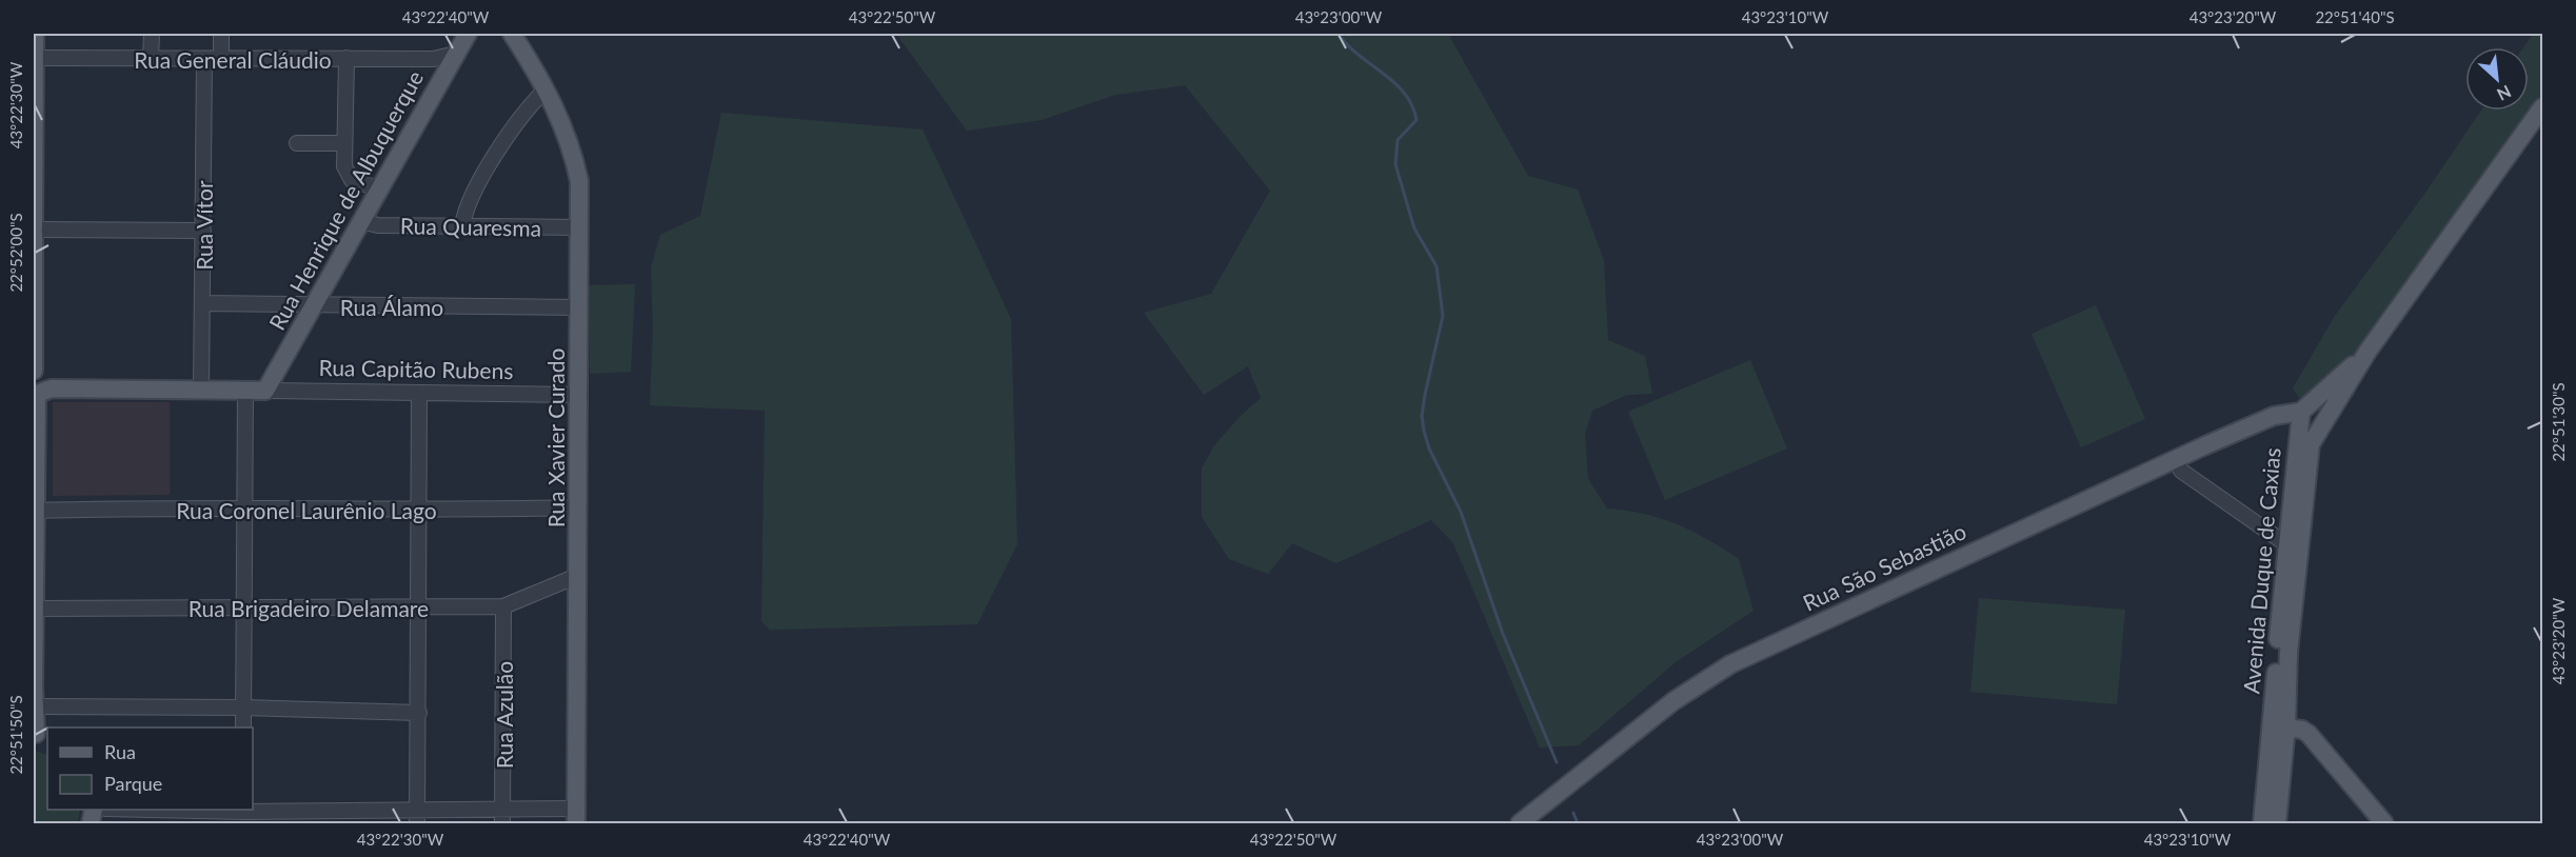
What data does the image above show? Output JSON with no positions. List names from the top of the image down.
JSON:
{
  "streets": {
    "main road": [
      "Rua Henrique de Albuquerque",
      "Rua Capitão Rubens",
      "Rua Xavier Curado",
      "Rua São Sebastião",
      "Avenida Duque de Caxias"
    ],
    "street": [
      "Rua General Cláudio",
      "Rua Vítor",
      "Rua Quaresma",
      "Rua Álamo",
      "Rua Coronel Laurênio Lago",
      "Rua Brigadeiro Delamare",
      "Rua Azulão"
    ]
  },
  "crossings": [
    ["Rua General Cláudio", "Rua Henrique de Albuquerque"],
    ["Rua General Cláudio", "Rua Vítor"],
    ["Rua Henrique de Albuquerque", "Rua Quaresma"],
    ["Rua Henrique de Albuquerque", "Rua Álamo"],
    ["Rua Henrique de Albuquerque", "Rua Capitão Rubens"],
    ["Rua Vítor", "Rua Álamo"],
    ["Rua Vítor", "Rua Capitão Rubens"],
    ["Rua Quaresma", "Rua Xavier Curado"],
    ["Rua Álamo", "Rua Xavier Curado"],
    ["Rua Capitão Rubens", "Rua Xavier Curado"],
    ["Rua Capitão Rubens", "Rua Coronel Laurênio Lago"],
    ["Rua Xavier Curado", "Rua Coronel Laurênio Lago"],
    ["Rua Xavier Curado", "Rua Brigadeiro Delamare"],
    ["Rua São Sebastião", "Avenida Duque de Caxias"],
    ["Rua Brigadeiro Delamare", "Rua Azulão"]
  ],
  "legend": ["Rua", "Parque"],
  "north": "bottom right",
  "coordinates": [
    "43°22'40\"W",
    "43°22'50\"W",
    "43°23'00\"W",
    "43°23'10\"W",
    "43°23'20\"W",
    "22°51'40\"S",
    "43°22'30\"W",
    "22°52'00\"S",
    "22°51'30\"S",
    "22°51'50\"S"
  ]
}
